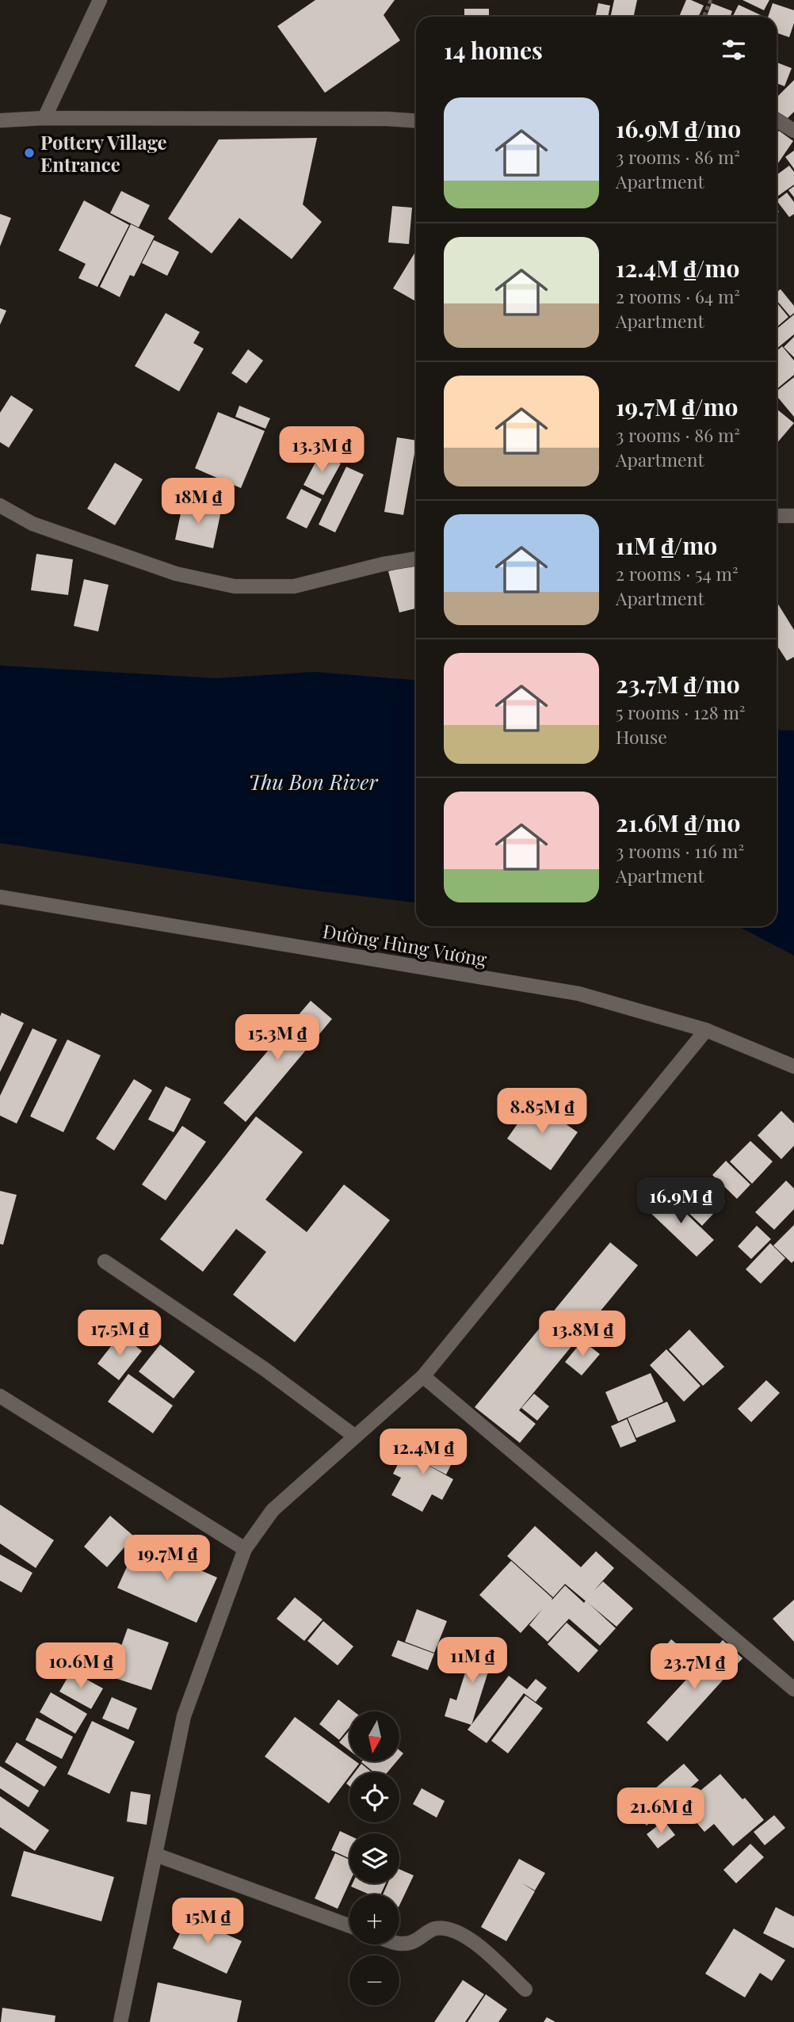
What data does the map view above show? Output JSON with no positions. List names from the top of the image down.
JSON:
{
  "streets": {
    "street": ["Đường Hùng Vương"]
  },
  "water": ["Thu Bon River"],
  "places": ["Pottery Village Entrance"],
  "north": "bottom",
  "page": {
    "heading": "14 homes",
    "list": [
      {
        "name": "16.9M ₫/mo",
        "note": "3 rooms · 86 m² · Apartment"
      },
      {
        "name": "12.4M ₫/mo",
        "note": "2 rooms · 64 m² · Apartment"
      },
      {
        "name": "19.7M ₫/mo",
        "note": "3 rooms · 86 m² · Apartment"
      },
      {
        "name": "11M ₫/mo",
        "note": "2 rooms · 54 m² · Apartment"
      },
      {
        "name": "23.7M ₫/mo",
        "note": "5 rooms · 128 m² · House"
      },
      {
        "name": "21.6M ₫/mo",
        "note": "3 rooms · 116 m² · Apartment"
      }
    ],
    "price": [
      "13.3M ₫",
      "18M ₫",
      "15.3M ₫",
      "8.85M ₫",
      "16.9M ₫",
      "17.5M ₫",
      "13.8M ₫",
      "12.4M ₫",
      "19.7M ₫",
      "11M ₫",
      "10.6M ₫",
      "23.7M ₫",
      "21.6M ₫",
      "15M ₫"
    ],
    "map_buttons": ["+", "−"]
  }
}
